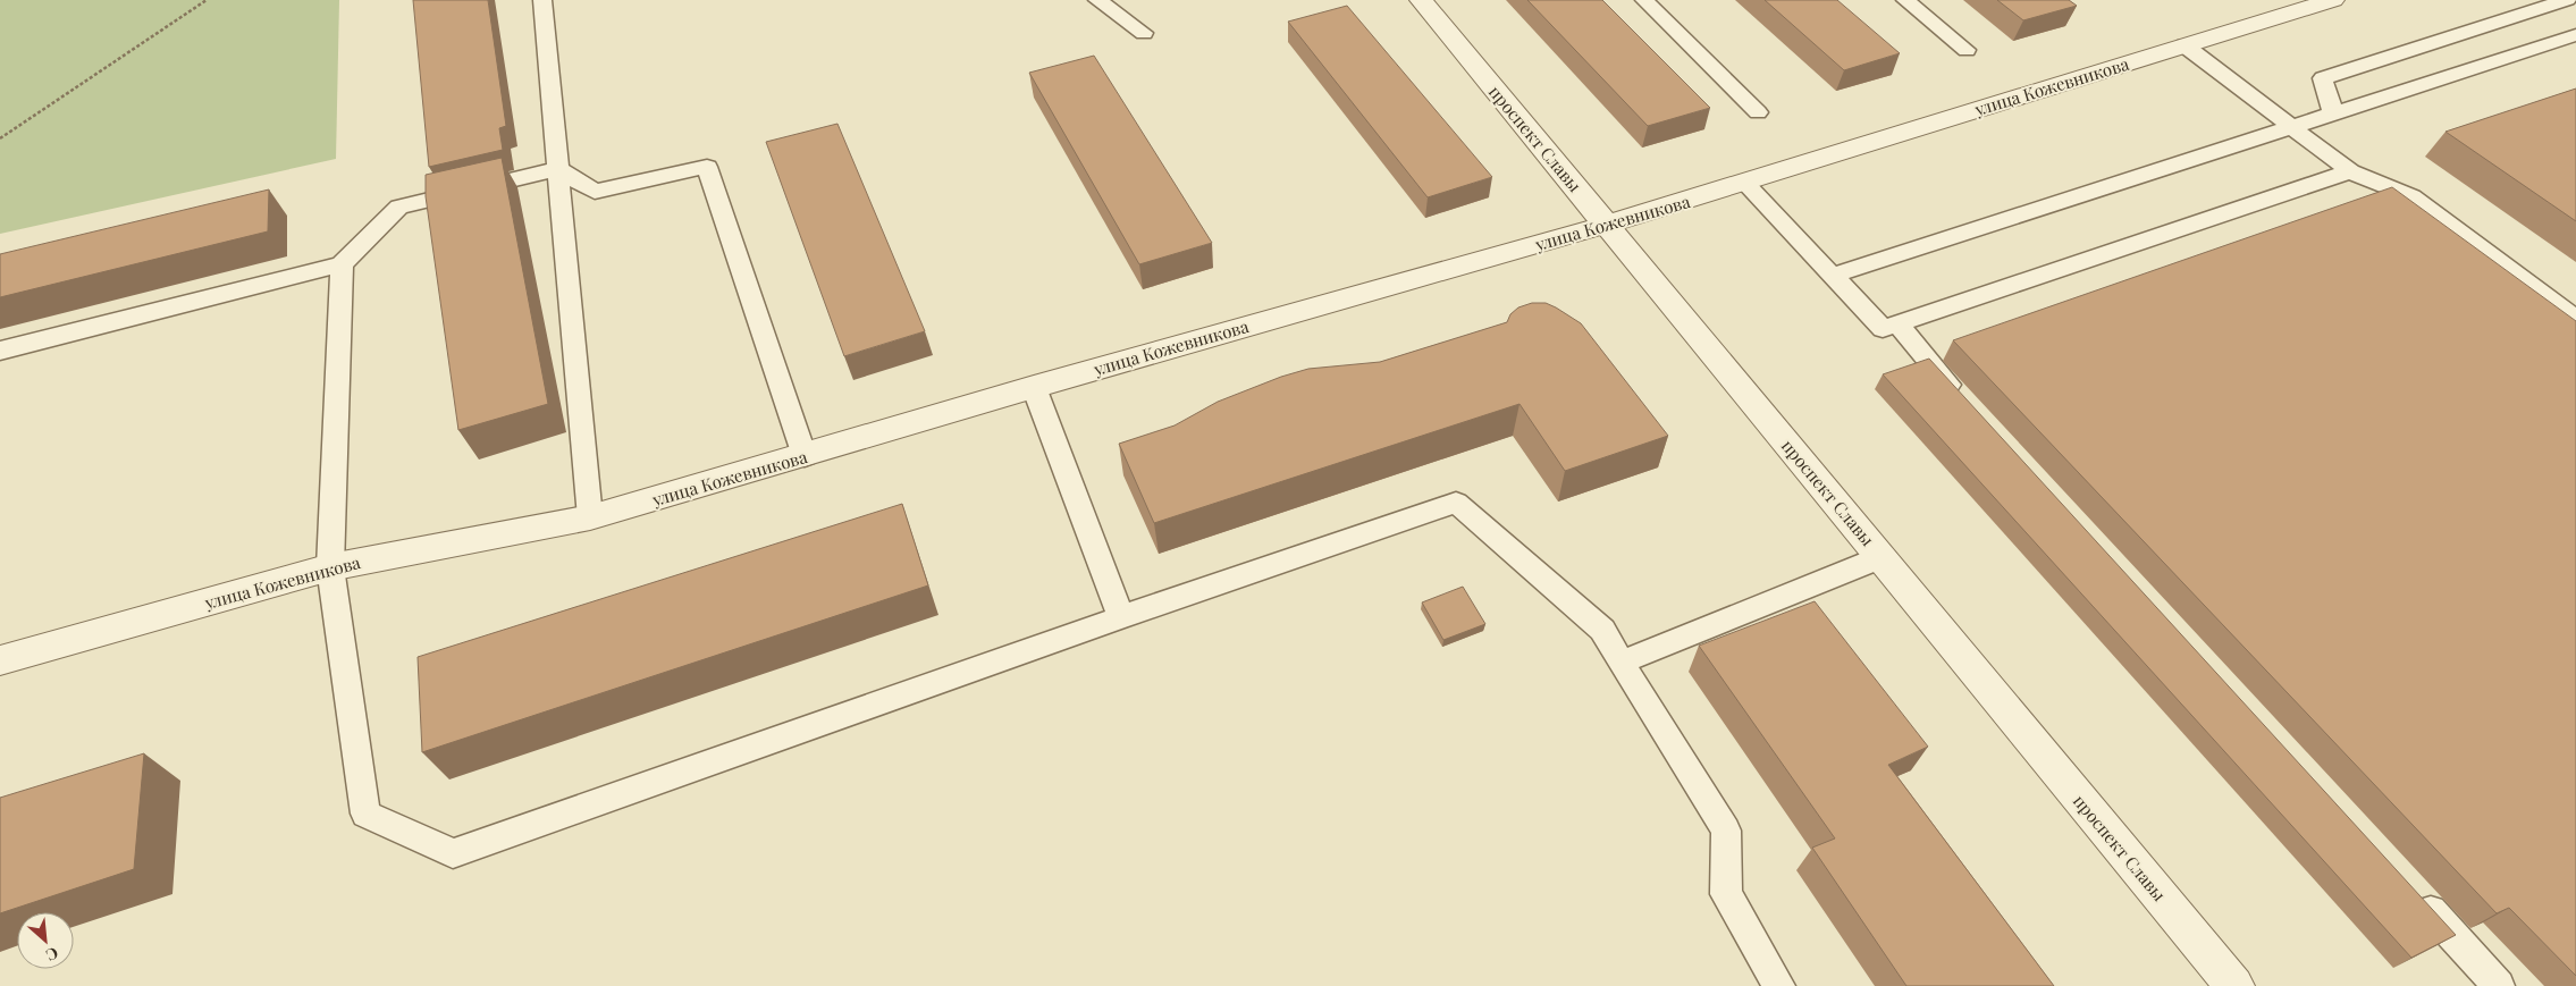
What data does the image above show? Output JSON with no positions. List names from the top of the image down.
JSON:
{
  "streets": {
    "street": ["улица Кожевникова", "проспект Славы"]
  },
  "crossings": [
    ["улица Кожевникова", "проспект Славы"]
  ],
  "north": "bottom right"
}
